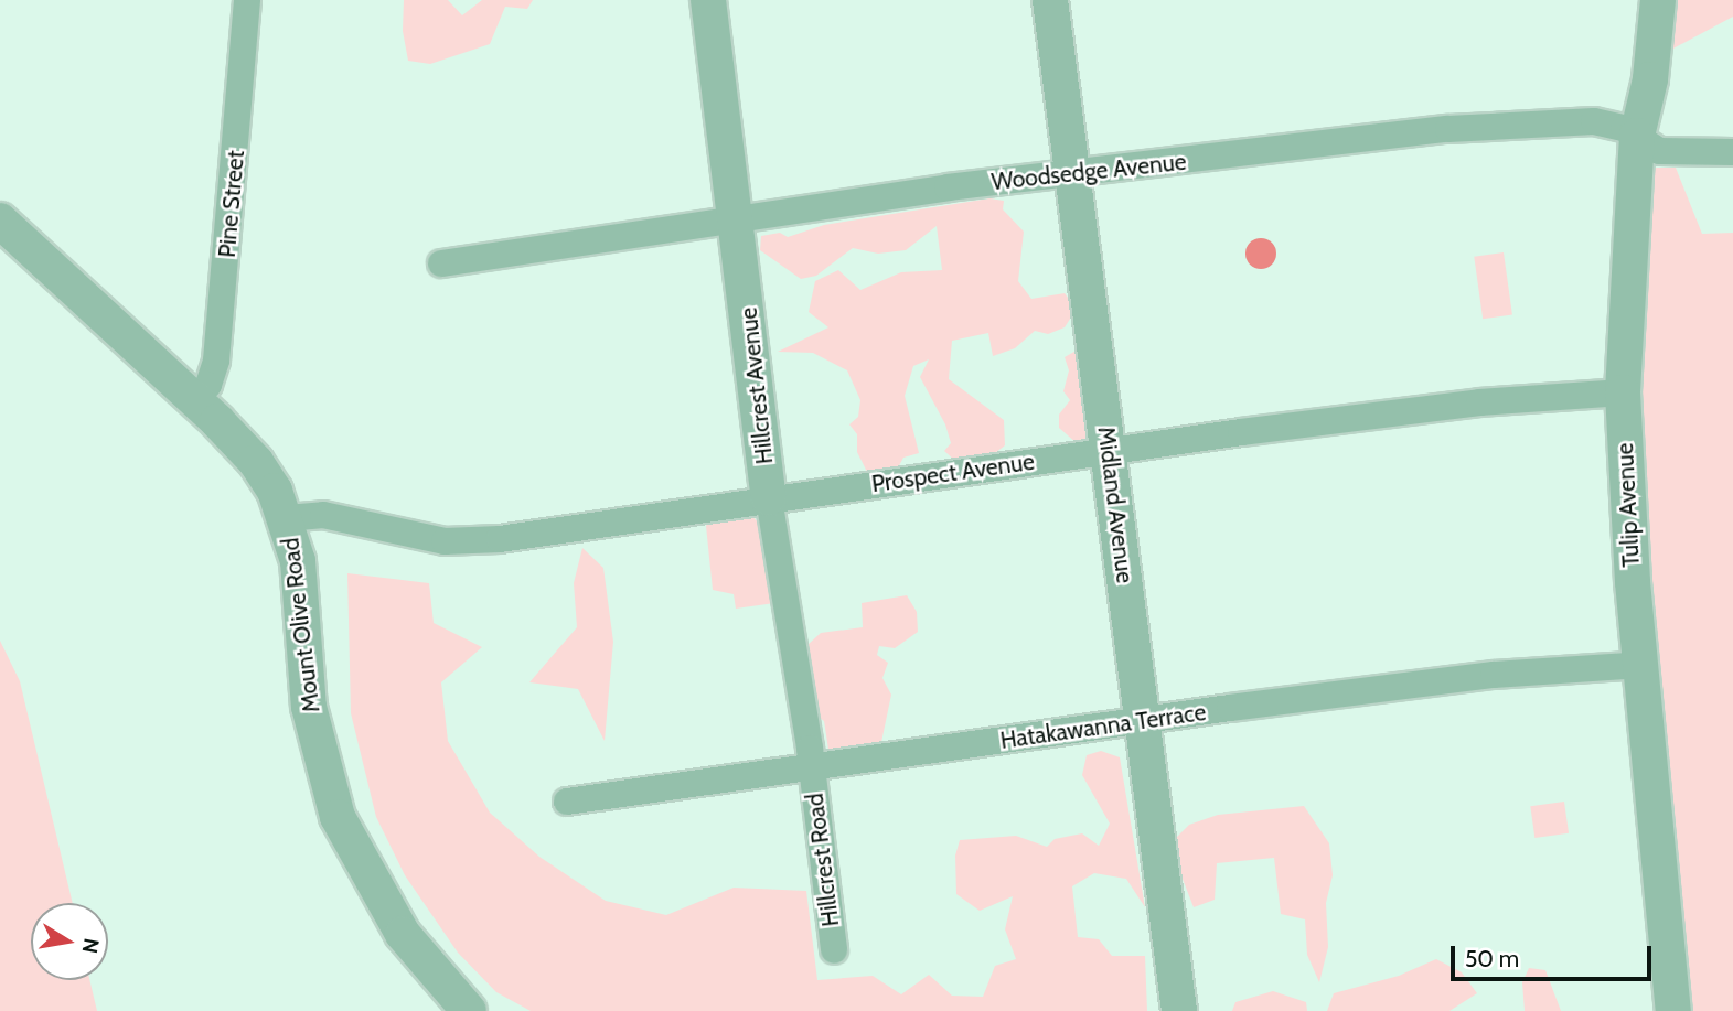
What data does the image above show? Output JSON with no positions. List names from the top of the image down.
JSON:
{
  "streets": {
    "street": [
      "Woodsedge Avenue",
      "Pine Street",
      "Hillcrest Avenue",
      "Prospect Avenue",
      "Midland Avenue",
      "Tulip Avenue",
      "Mount Olive Road",
      "Hatakawanna Terrace",
      "Hillcrest Road"
    ]
  },
  "crossings": [
    ["Woodsedge Avenue", "Hillcrest Avenue"],
    ["Woodsedge Avenue", "Midland Avenue"],
    ["Woodsedge Avenue", "Tulip Avenue"],
    ["Pine Street", "Mount Olive Road"],
    ["Hillcrest Avenue", "Prospect Avenue"],
    ["Hillcrest Avenue", "Hatakawanna Terrace"],
    ["Hillcrest Avenue", "Hillcrest Road"],
    ["Prospect Avenue", "Midland Avenue"],
    ["Prospect Avenue", "Tulip Avenue"],
    ["Prospect Avenue", "Mount Olive Road"],
    ["Midland Avenue", "Hatakawanna Terrace"],
    ["Tulip Avenue", "Hatakawanna Terrace"],
    ["Hatakawanna Terrace", "Hillcrest Road"]
  ],
  "scale_bar": "50 m",
  "north": "right"
}
